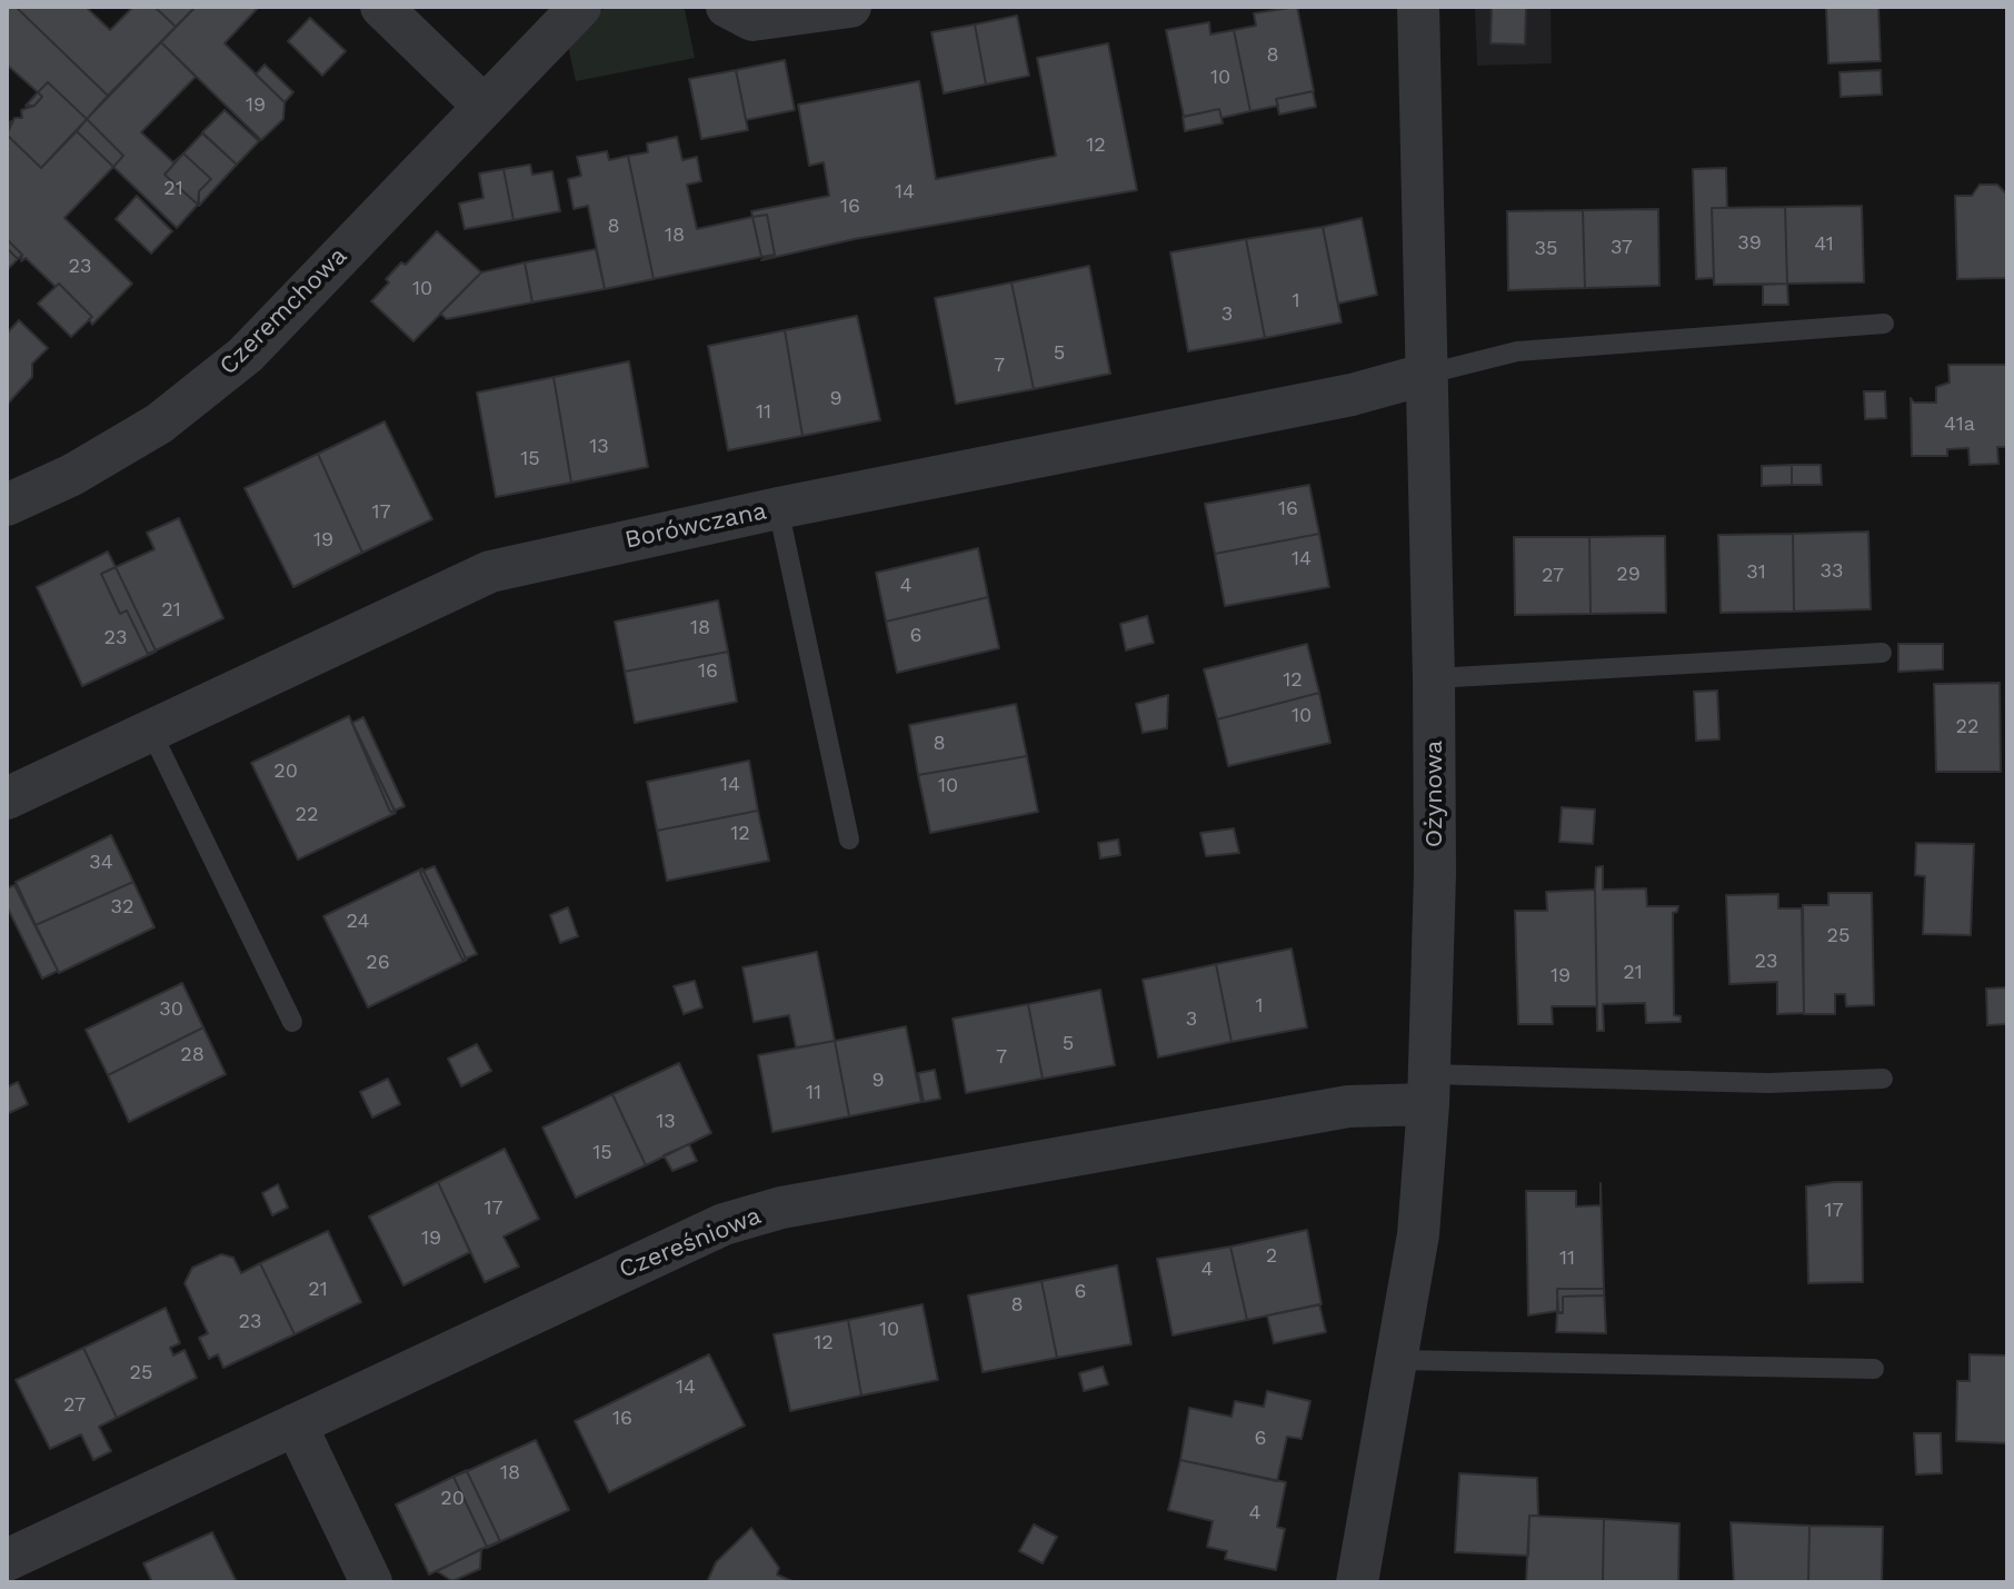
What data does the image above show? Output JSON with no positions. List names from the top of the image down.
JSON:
{
  "streets": {
    "street": [
      "Czeremchowa",
      "Borówczana",
      "Ożynowa",
      "Czereśniowa"
    ]
  },
  "crossings": [
    ["Borówczana", "Ożynowa"],
    ["Ożynowa", "Czereśniowa"]
  ],
  "house_numbers": [
    "8",
    "10",
    "19",
    "12",
    "21",
    "14",
    "16",
    "8",
    "18",
    "39",
    "41",
    "37",
    "35",
    "23",
    "10",
    "1",
    "3",
    "5",
    "7",
    "9",
    "11",
    "41a",
    "13",
    "15",
    "16",
    "17",
    "19",
    "14",
    "33",
    "31",
    "29",
    "27",
    "4",
    "21",
    "18",
    "6",
    "23",
    "16",
    "12",
    "10",
    "22",
    "8",
    "20",
    "14",
    "10",
    "22",
    "12",
    "34",
    "32",
    "24",
    "25",
    "23",
    "26",
    "21",
    "19",
    "1",
    "30",
    "3",
    "5",
    "28",
    "7",
    "9",
    "11",
    "13",
    "15",
    "17",
    "17",
    "19",
    "2",
    "11",
    "4",
    "21",
    "6",
    "8",
    "23",
    "10",
    "12",
    "25",
    "14",
    "27",
    "16",
    "6",
    "18",
    "20",
    "4"
  ]
}
